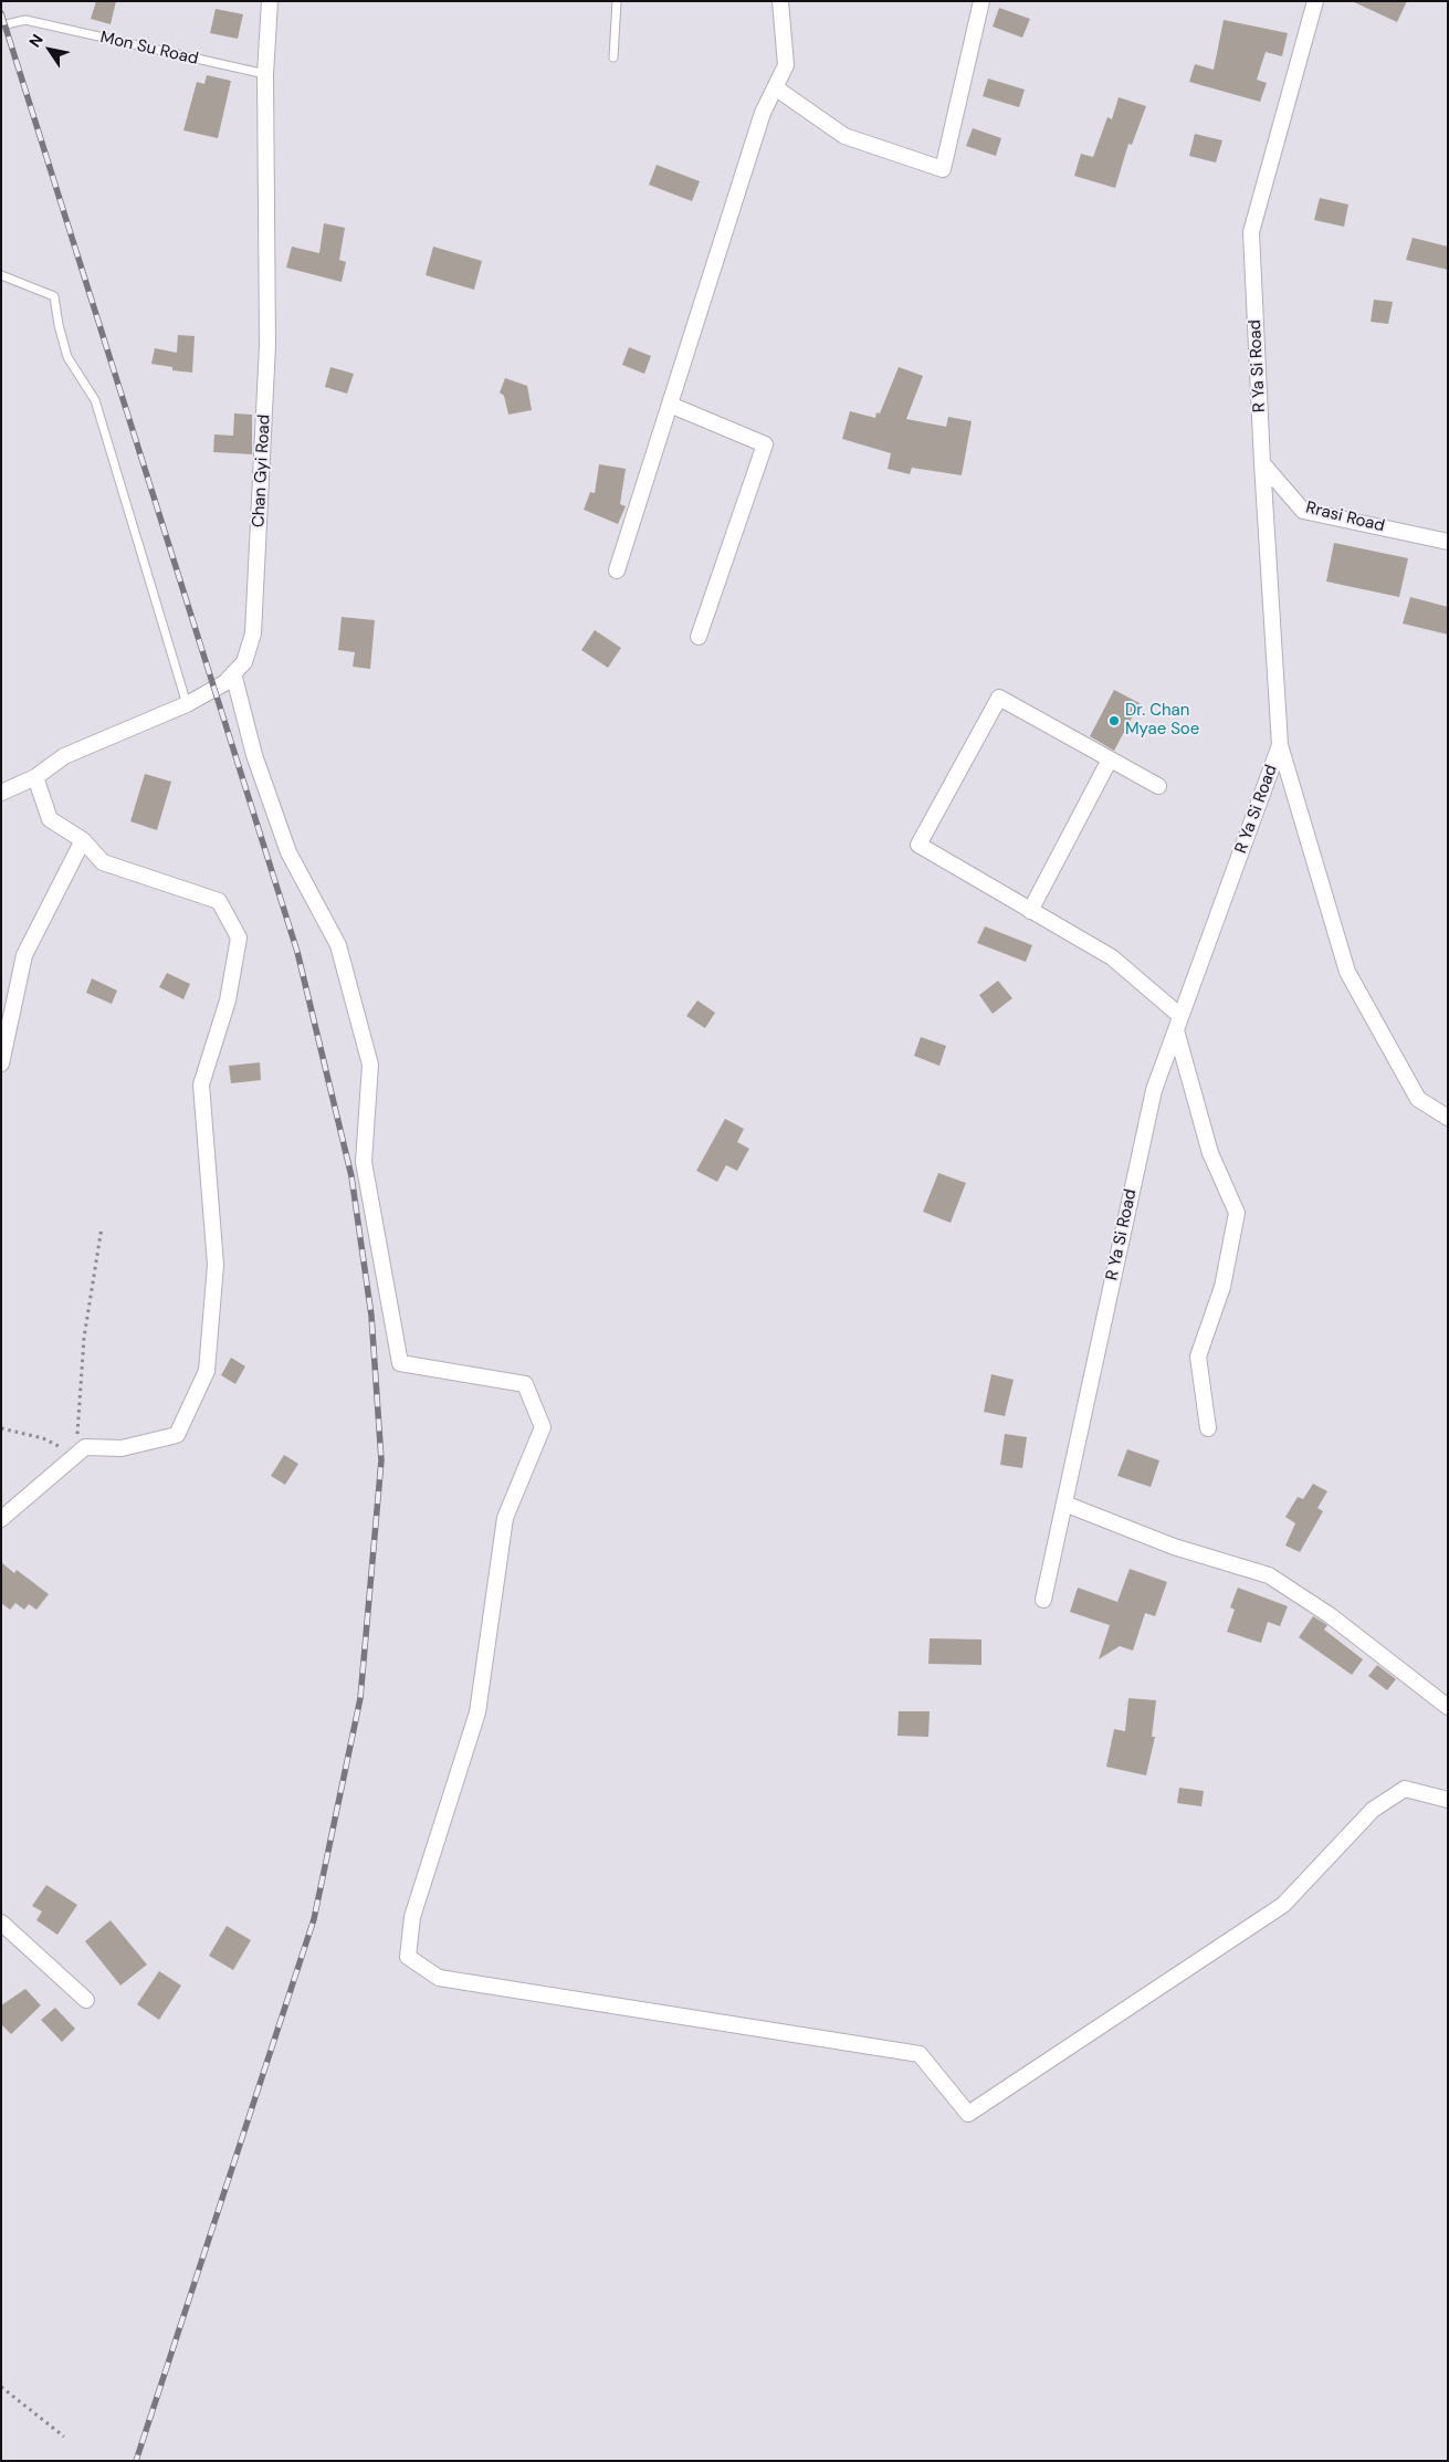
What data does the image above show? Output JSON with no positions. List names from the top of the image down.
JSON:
{
  "streets": {
    "street": ["R Ya Si Road", "Chan Gyi Road", "Rrasi Road"],
    "lane": ["Mon Su Road"]
  },
  "crossings": [
    ["Mon Su Road", "Chan Gyi Road"],
    ["R Ya Si Road", "Rrasi Road"]
  ],
  "places": ["Dr. Chan Myae Soe"],
  "north": "top left"
}
